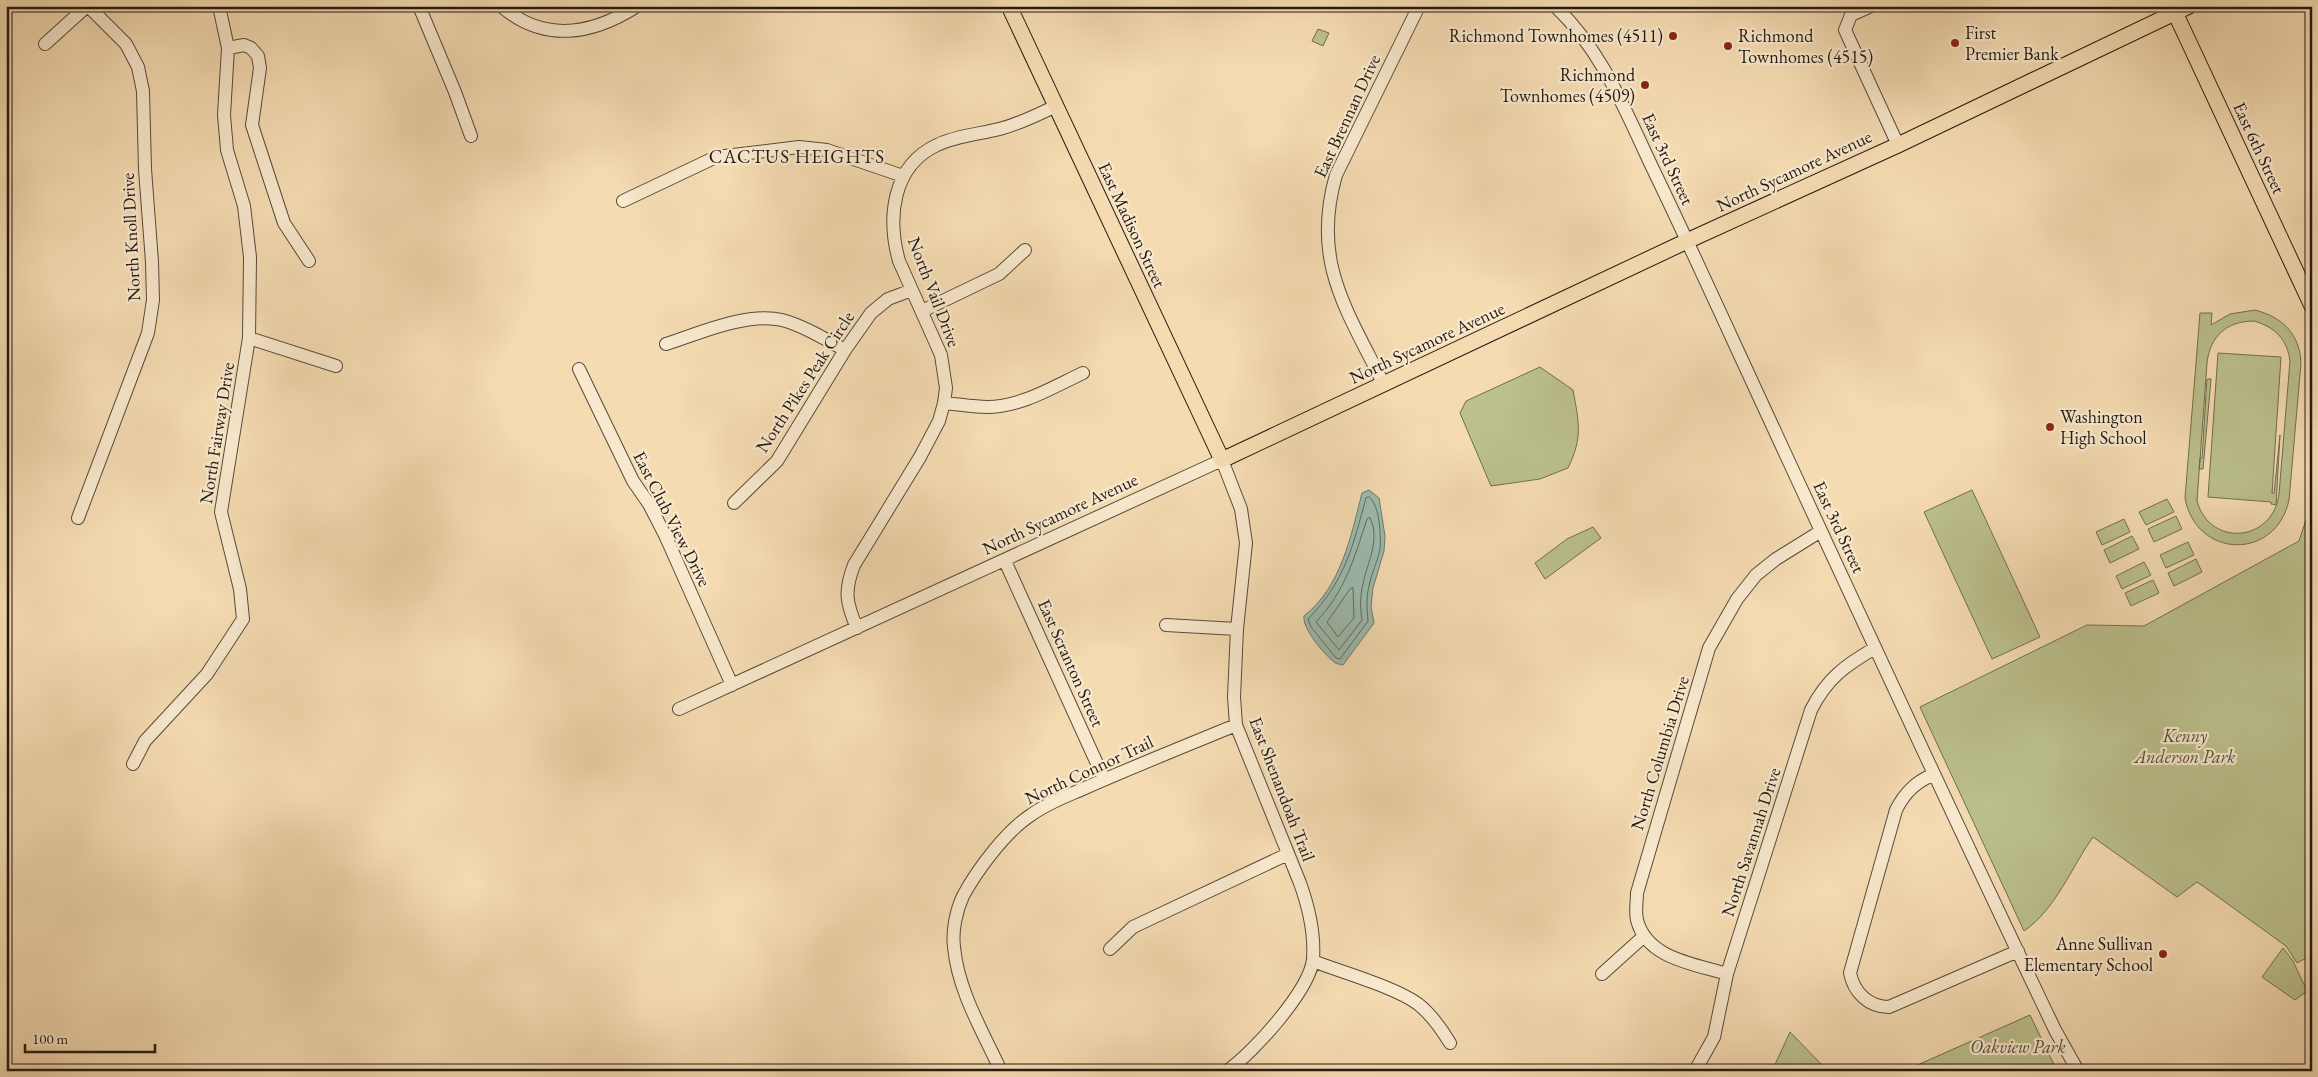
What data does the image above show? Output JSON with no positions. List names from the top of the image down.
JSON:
{
  "streets": {
    "main road": ["East 6th Street", "North Sycamore Avenue", "East Madison Street"],
    "street": [
      "East Brennan Drive",
      "East 3rd Street",
      "North Knoll Drive",
      "North Vail Drive",
      "North Pikes Peak Circle",
      "North Fairway Drive",
      "East Club View Drive",
      "East Scranton Street",
      "North Columbia Drive",
      "North Connor Trail",
      "East Shenandoah Trail",
      "North Savannah Drive"
    ]
  },
  "crossings": [
    ["East Brennan Drive", "North Sycamore Avenue"],
    ["East 6th Street", "North Sycamore Avenue"],
    ["East 3rd Street", "North Sycamore Avenue"],
    ["East 3rd Street", "North Columbia Drive"],
    ["East 3rd Street", "North Savannah Drive"],
    ["North Sycamore Avenue", "East Madison Street"],
    ["North Sycamore Avenue", "North Vail Drive"],
    ["North Sycamore Avenue", "East Club View Drive"],
    ["North Sycamore Avenue", "East Scranton Street"],
    ["North Sycamore Avenue", "East Shenandoah Trail"],
    ["East Madison Street", "North Vail Drive"],
    ["East Madison Street", "East Shenandoah Trail"],
    ["North Vail Drive", "North Pikes Peak Circle"],
    ["East Scranton Street", "North Connor Trail"],
    ["North Connor Trail", "East Shenandoah Trail"]
  ],
  "districts": ["CACTUS HEIGHTS"],
  "parks": ["Kenny Anderson Park", "Oakview Park"],
  "places": [
    "Richmond Townhomes (4511)",
    "First Premier Bank",
    "Richmond Townhomes (4515)",
    "Richmond Townhomes (4509)",
    "Washington High School",
    "Anne Sullivan Elementary School"
  ],
  "scale_bar": "100 m"
}
